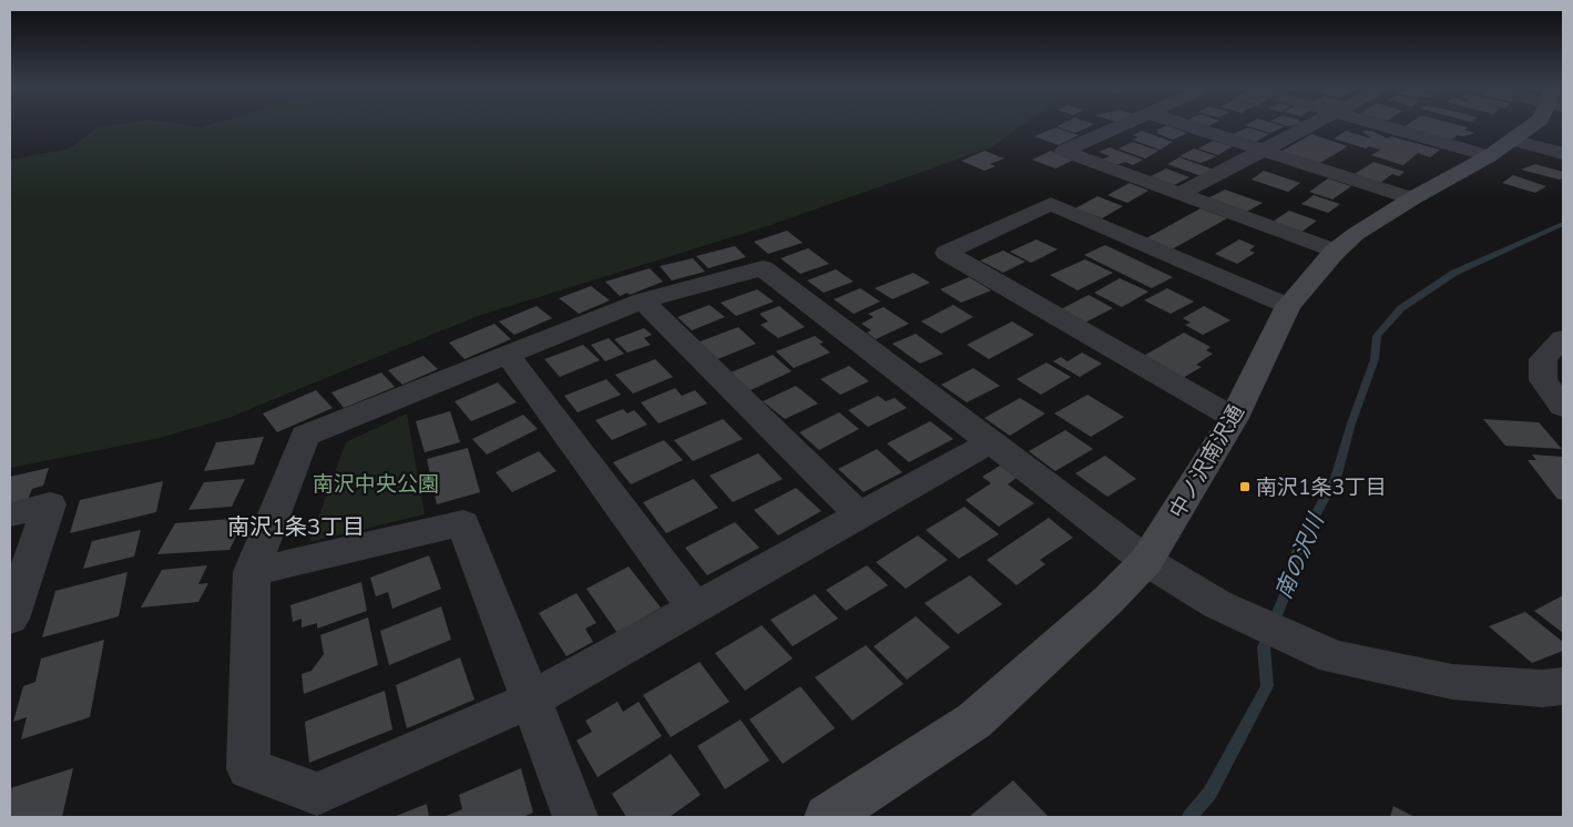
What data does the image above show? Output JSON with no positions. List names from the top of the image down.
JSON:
{
  "streets": {
    "street": ["中ノ沢南沢通"]
  },
  "districts": ["南沢1条3丁目"],
  "water": ["南の沢川"],
  "parks": ["南沢中央公園"],
  "places": {
    "transit": ["南沢1条3丁目"]
  }
}
